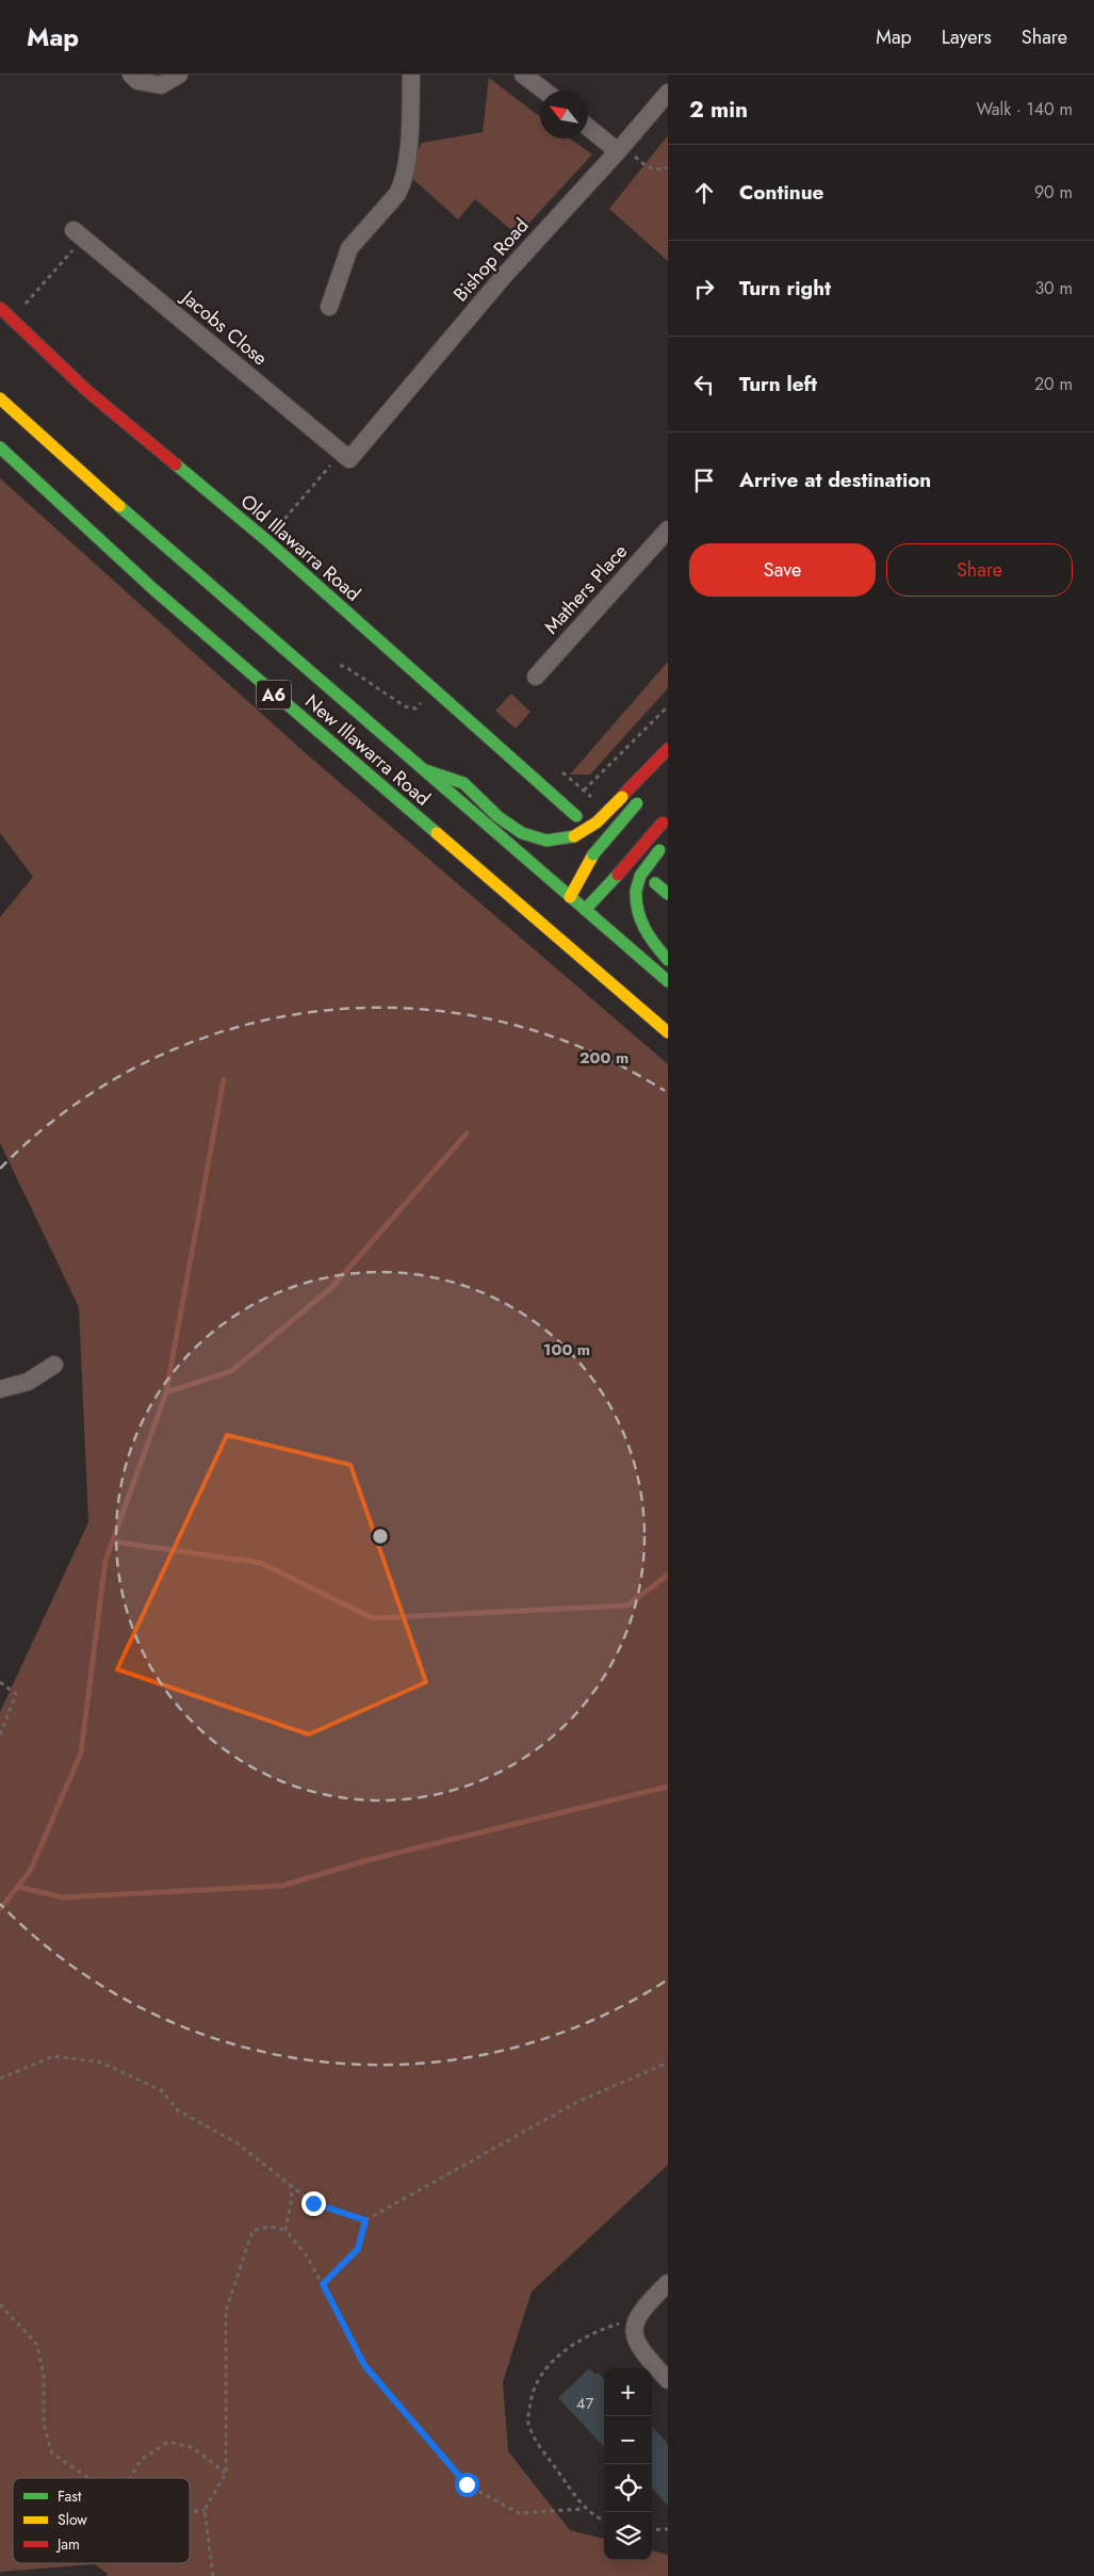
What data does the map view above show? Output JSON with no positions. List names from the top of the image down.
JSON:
{
  "streets": {
    "main road": ["Old Illawarra Road", "A6", "New Illawarra Road"],
    "street": ["Bishop Road", "Jacobs Close", "Mathers Place"]
  },
  "crossings": [
    ["Bishop Road", "Jacobs Close"]
  ],
  "house_numbers": ["47"],
  "legend": ["Fast", "Slow", "Jam"],
  "north": "top left",
  "page": {
    "header": "Map",
    "nav": ["Map", "Layers", "Share"],
    "heading": ["2 min", "Walk · 140 m"],
    "list": [
      ["Continue", "90 m"],
      ["Turn right", "30 m"],
      ["Turn left", "20 m"],
      "Arrive at destination"
    ],
    "buttons": ["Save", "Share"],
    "map_buttons": ["+", "−"]
  },
  "rings": ["200 m", "100 m"]
}
